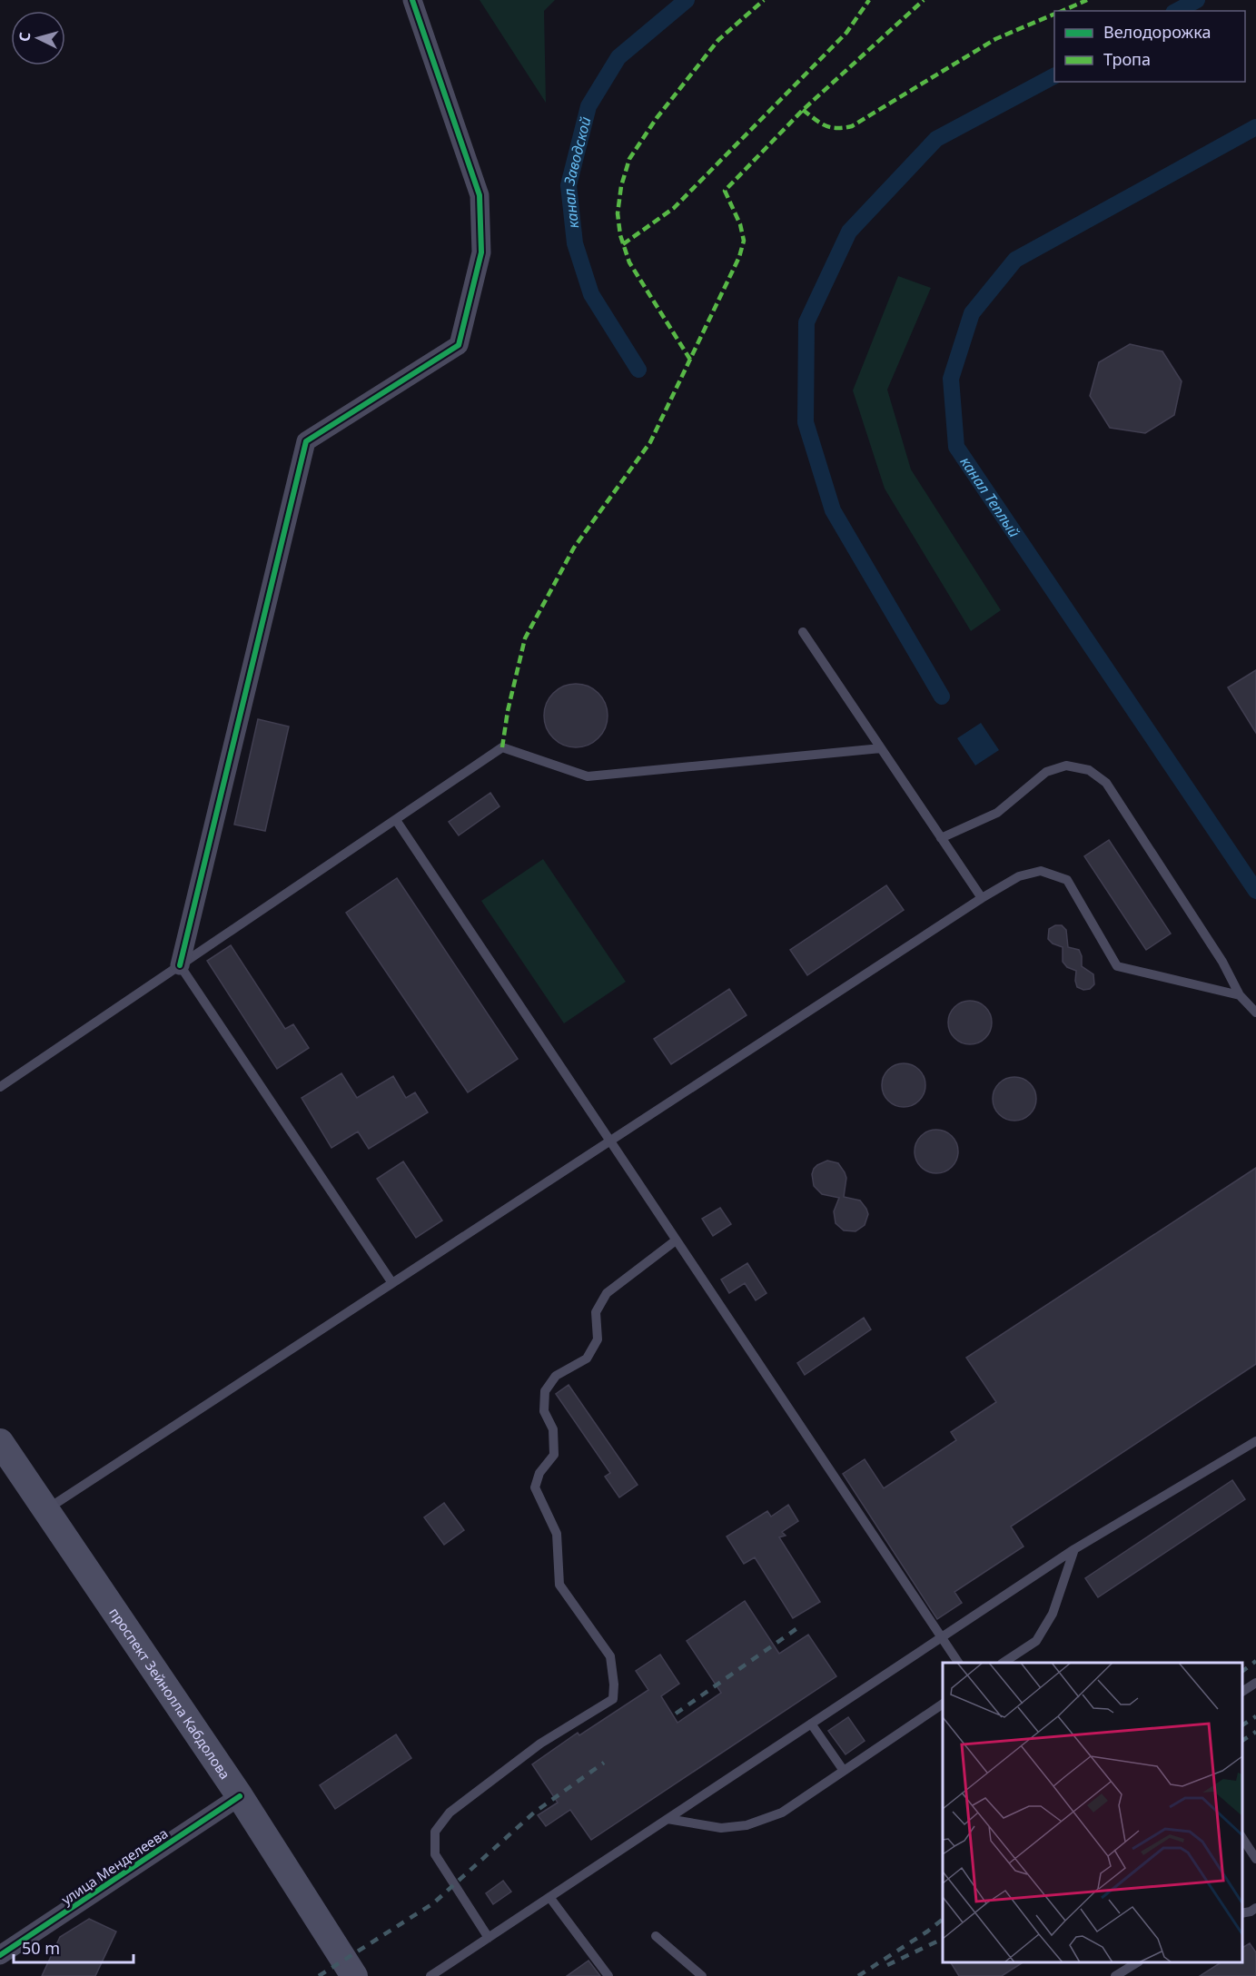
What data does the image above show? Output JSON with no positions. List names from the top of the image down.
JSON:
{
  "streets": {
    "main road": ["проспект Зейнолла Кабдолова"],
    "street": ["улица Менделеева"]
  },
  "crossings": [
    ["проспект Зейнолла Кабдолова", "улица Менделеева"]
  ],
  "water": ["канал Заводской", "канал Теплый"],
  "legend": ["Велодорожка", "Тропа"],
  "scale_bar": "50 m",
  "north": "left"
}
